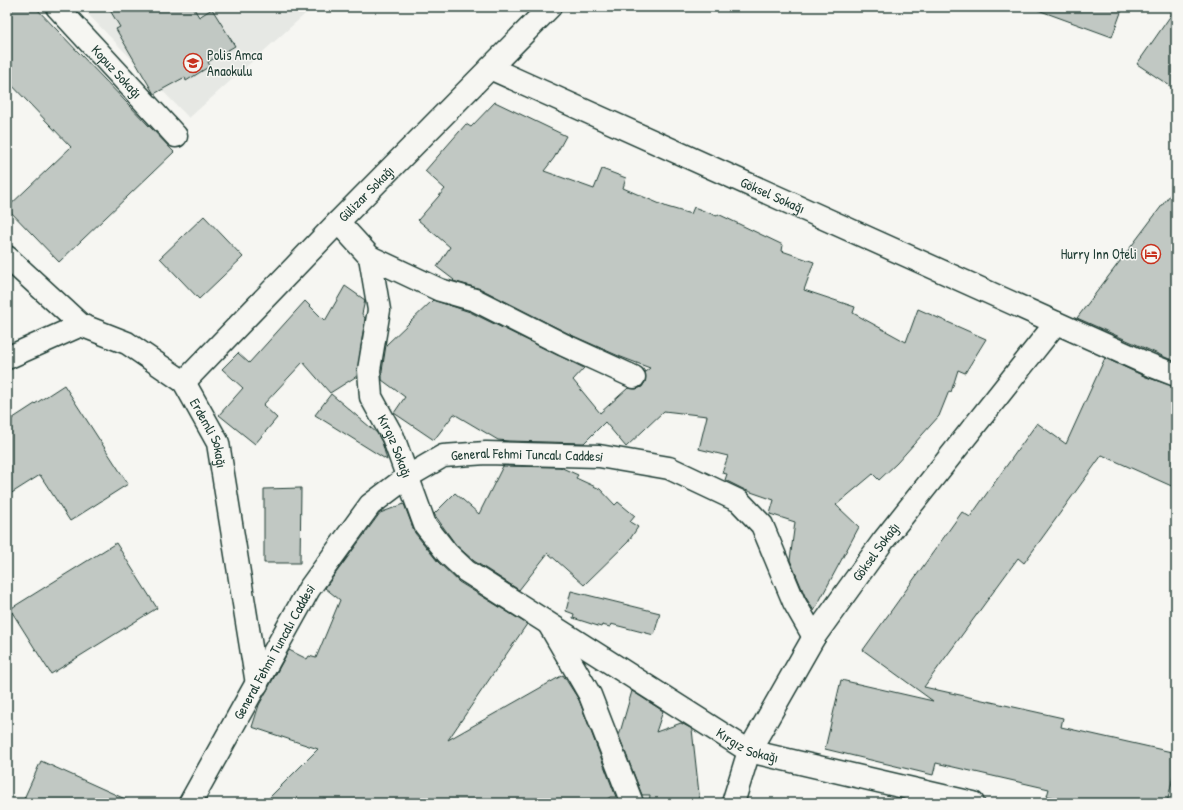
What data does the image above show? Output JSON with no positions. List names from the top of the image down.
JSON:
{
  "streets": {
    "street": [
      "Kopuz Sokağı",
      "Gülizar Sokağı",
      "Göksel Sokağı",
      "Erdemli Sokağı",
      "Kırgız Sokağı",
      "General Fehmi Tuncalı Caddesi"
    ]
  },
  "crossings": [
    ["Gülizar Sokağı", "Göksel Sokağı"],
    ["Gülizar Sokağı", "Erdemli Sokağı"],
    ["Göksel Sokağı", "Kırgız Sokağı"],
    ["Göksel Sokağı", "General Fehmi Tuncalı Caddesi"],
    ["Erdemli Sokağı", "General Fehmi Tuncalı Caddesi"],
    ["Kırgız Sokağı", "General Fehmi Tuncalı Caddesi"]
  ],
  "places": {
    "school or university": ["Polis Amca Anaokulu"],
    "hotel": ["Hurry Inn Oteli"]
  }
}
